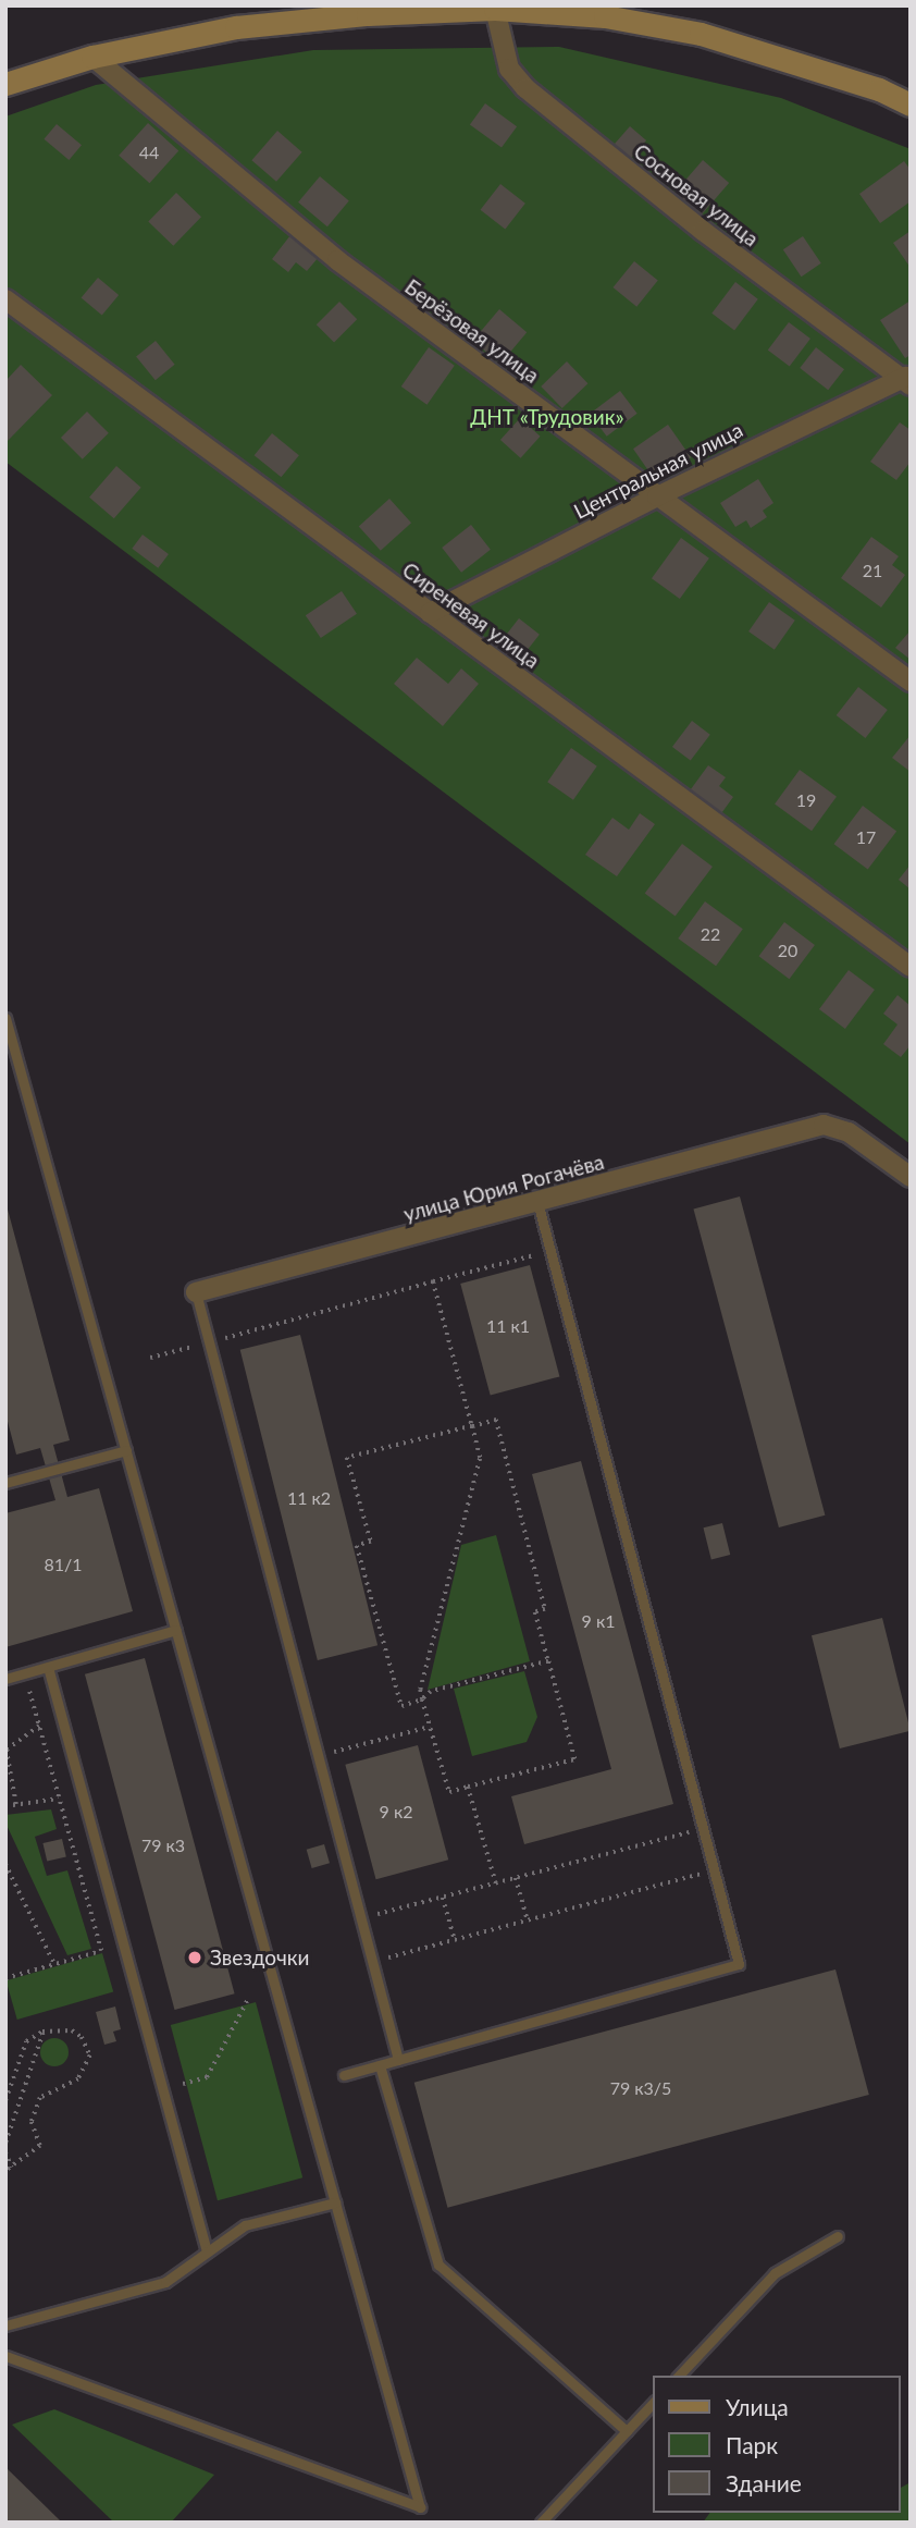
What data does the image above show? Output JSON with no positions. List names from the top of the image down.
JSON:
{
  "streets": {
    "street": [
      "Сосновая улица",
      "Берёзовая улица",
      "Центральная улица",
      "Сиреневая улица",
      "улица Юрия Рогачёва"
    ]
  },
  "crossings": [
    ["Сосновая улица", "Центральная улица"],
    ["Берёзовая улица", "Центральная улица"],
    ["Центральная улица", "Сиреневая улица"]
  ],
  "parks": ["ДНТ «Трудовик»"],
  "places": ["Звездочки"],
  "house_numbers": [
    "44",
    "21",
    "19",
    "17",
    "22",
    "20",
    "11 к1",
    "11 к2",
    "81/1",
    "9 к1",
    "9 к2",
    "79 к3",
    "79 к3/5"
  ],
  "legend": ["Улица", "Парк", "Здание"]
}
